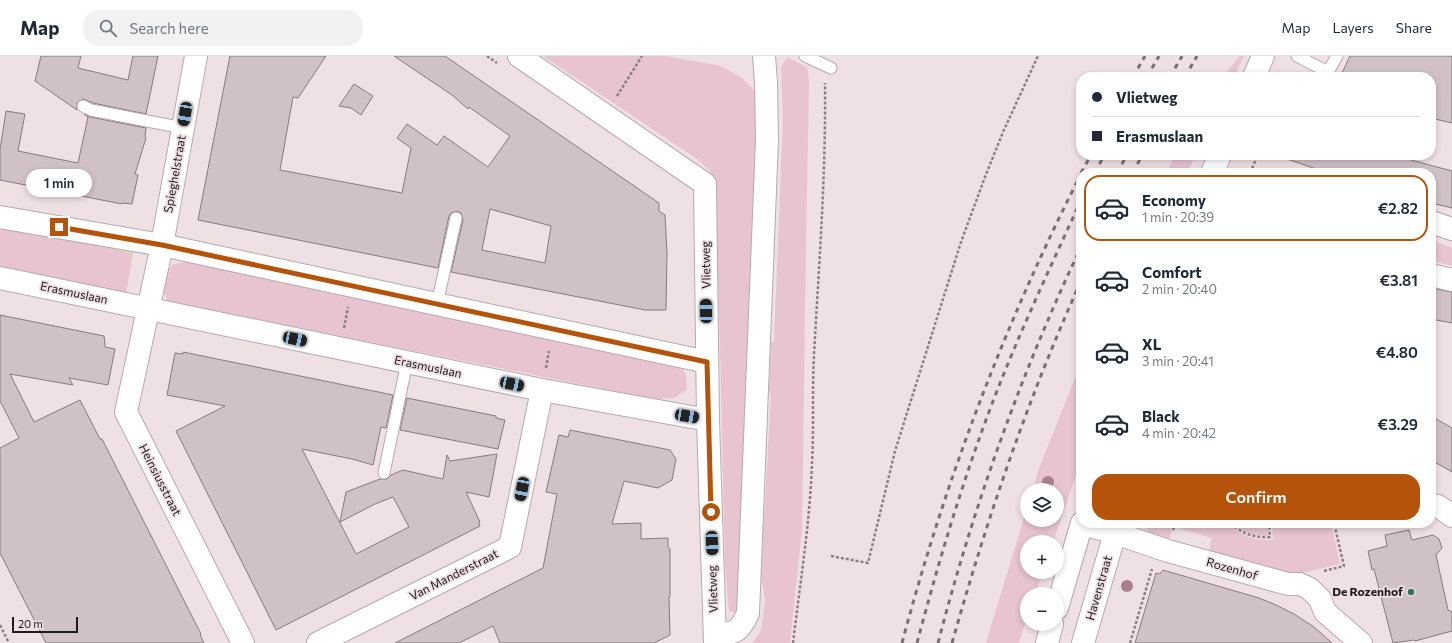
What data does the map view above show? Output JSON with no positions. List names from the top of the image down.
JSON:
{
  "streets": {
    "street": [
      "Spieghelstraat",
      "Vlietweg",
      "Erasmuslaan",
      "Heinsiusstraat",
      "Rozenhof",
      "Van Manderstraat",
      "Havenstraat"
    ]
  },
  "crossings": [
    ["Vlietweg", "Erasmuslaan"],
    ["Erasmuslaan", "Heinsiusstraat"],
    ["Erasmuslaan", "Van Manderstraat"],
    ["Rozenhof", "Havenstraat"]
  ],
  "places": ["De Rozenhof"],
  "scale_bar": "20 m",
  "page": {
    "header": "Map",
    "search": "Search here",
    "nav": ["Map", "Layers", "Share"],
    "banner": ["Vlietweg", "Erasmuslaan"],
    "bubble": "1 min",
    "list": [
      {
        "name": "Economy",
        "note": "1 min · 20:39",
        "value": "€2.82"
      },
      {
        "name": "Comfort",
        "note": "2 min · 20:40",
        "value": "€3.81"
      },
      {
        "name": "XL",
        "note": "3 min · 20:41",
        "value": "€4.80"
      },
      {
        "name": "Black",
        "note": "4 min · 20:42",
        "value": "€3.29"
      }
    ],
    "buttons": "Confirm",
    "map_buttons": ["+", "−"],
    "scale": "20 m"
  }
}
